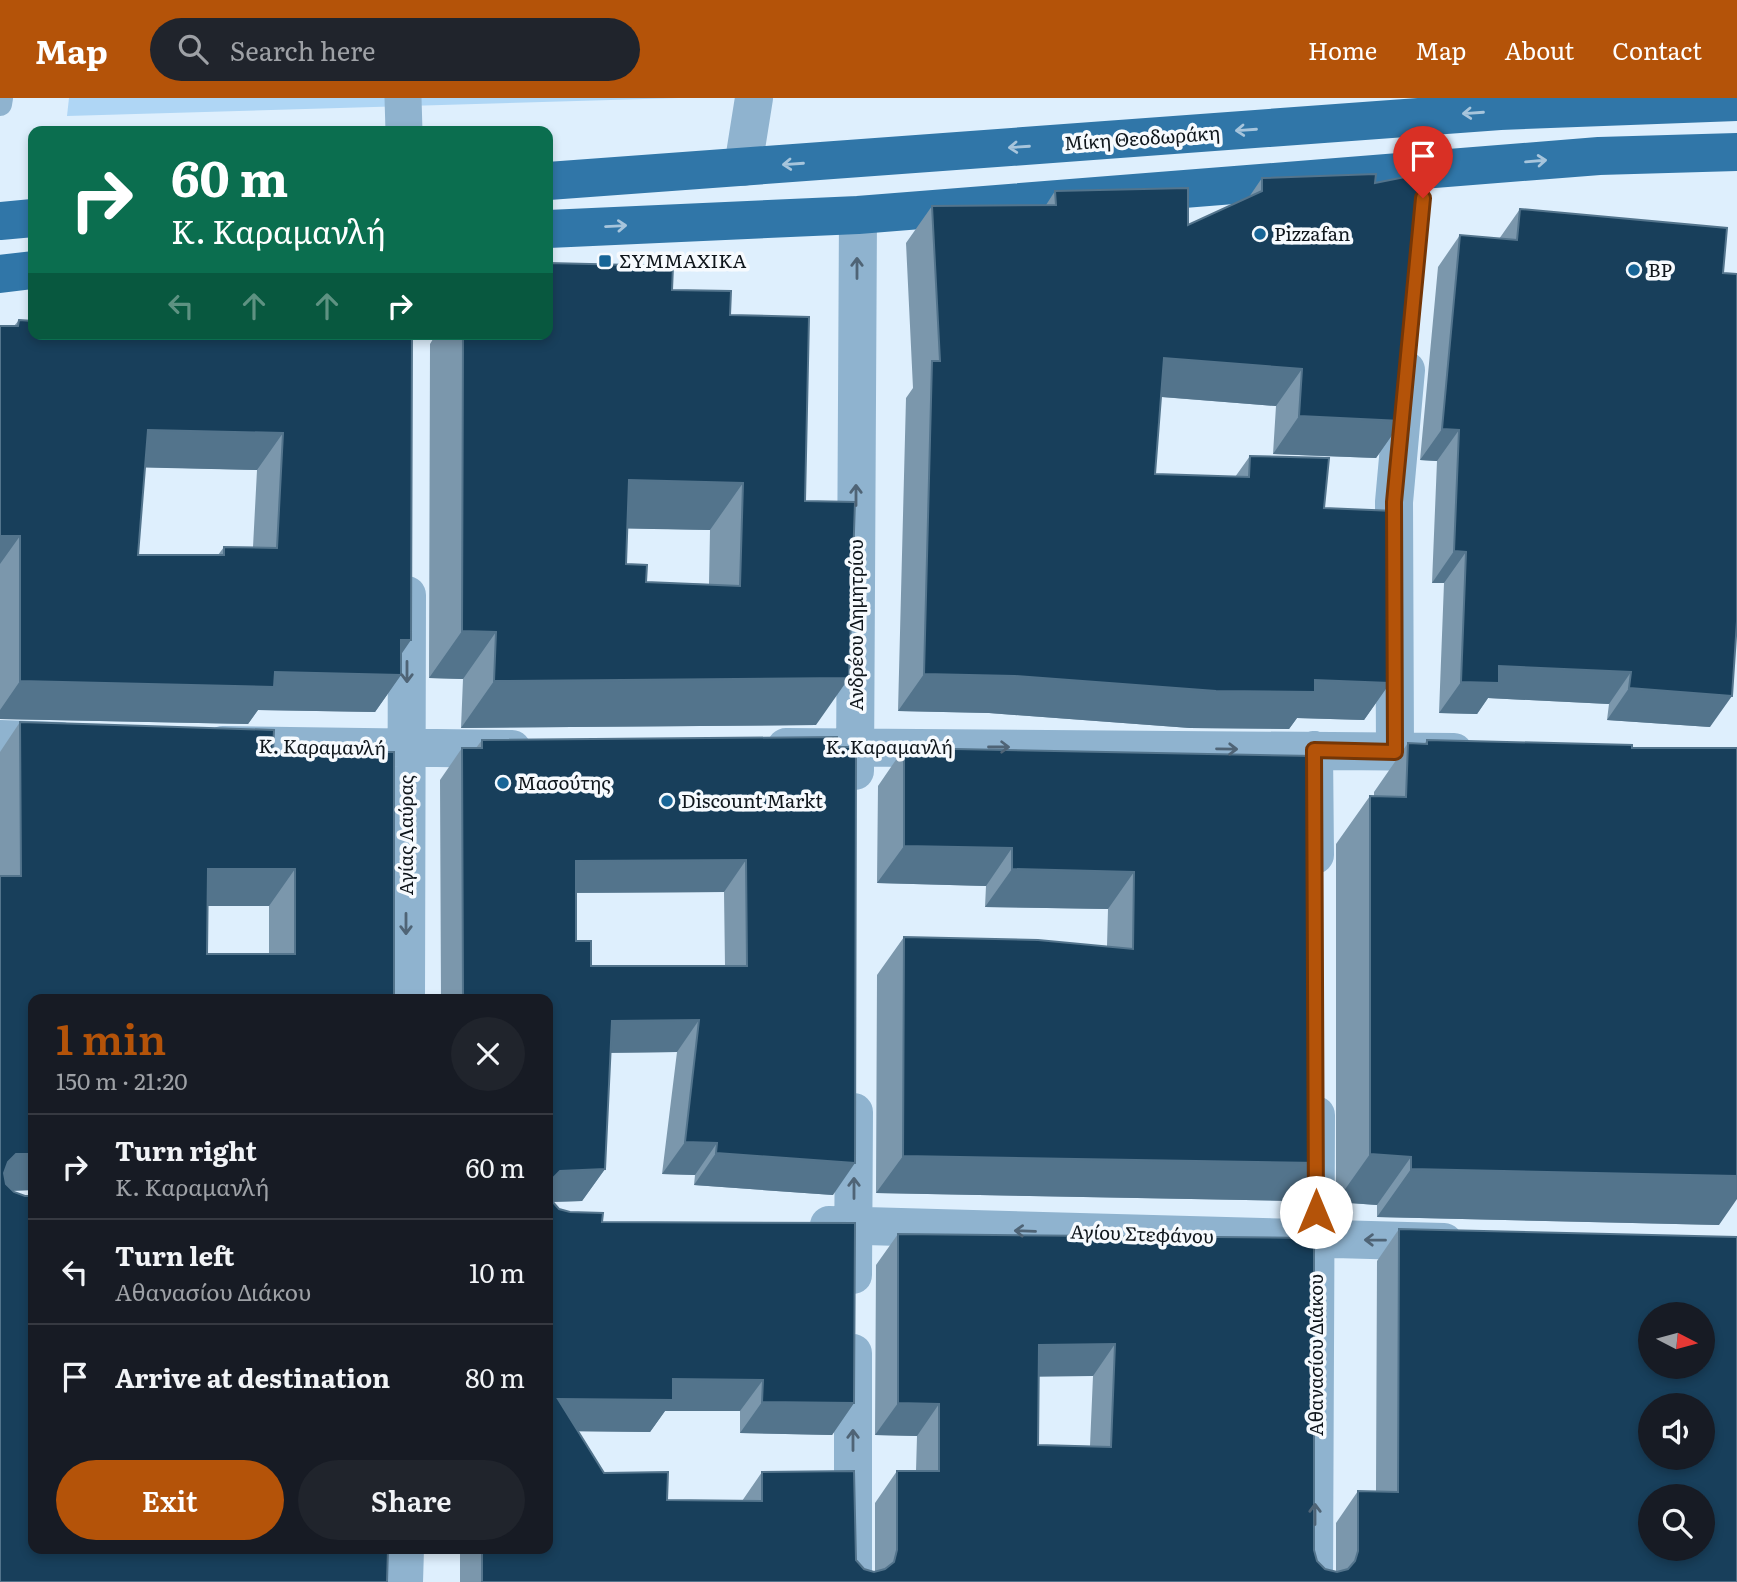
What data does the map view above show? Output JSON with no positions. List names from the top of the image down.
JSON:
{
  "streets": {
    "highway": ["Μίκη Θεοδωράκη"],
    "street": [
      "Ανδρέου Δημητρίου",
      "Κ. Καραμανλή",
      "Αγίας Λαύρας",
      "Αγίου Στεφάνου",
      "Αθανασίου Διάκου"
    ]
  },
  "crossings": [
    ["Ανδρέου Δημητρίου", "Κ. Καραμανλή"],
    ["Κ. Καραμανλή", "Αγίας Λαύρας"],
    ["Αγίου Στεφάνου", "Αθανασίου Διάκου"]
  ],
  "one_way": [
    "Ανδρέου Δημητρίου",
    "Κ. Καραμανλή",
    "Αγίας Λαύρας",
    "Αγίου Στεφάνου",
    "Αθανασίου Διάκου"
  ],
  "places": {
    "other": [
      "Pizzafan",
      "BP",
      "Μασούτης",
      "Discount Markt"
    ],
    "transit": ["ΣΥΜΜΑΧΙΚΑ"]
  },
  "north": "right",
  "page": {
    "header": "Map",
    "search": "Search here",
    "nav": [
      "Home",
      "Map",
      "About",
      "Contact"
    ],
    "turn": ["60 m", "Κ. Καραμανλή"],
    "heading": ["1 min", "150 m · 21:20"],
    "list": [
      {
        "name": "Turn right",
        "note": "Κ. Καραμανλή",
        "value": "60 m"
      },
      {
        "name": "Turn left",
        "note": "Αθανασίου Διάκου",
        "value": "10 m"
      },
      {
        "name": "Arrive at destination",
        "value": "80 m"
      }
    ],
    "buttons": ["Exit", "Share"]
  }
}
